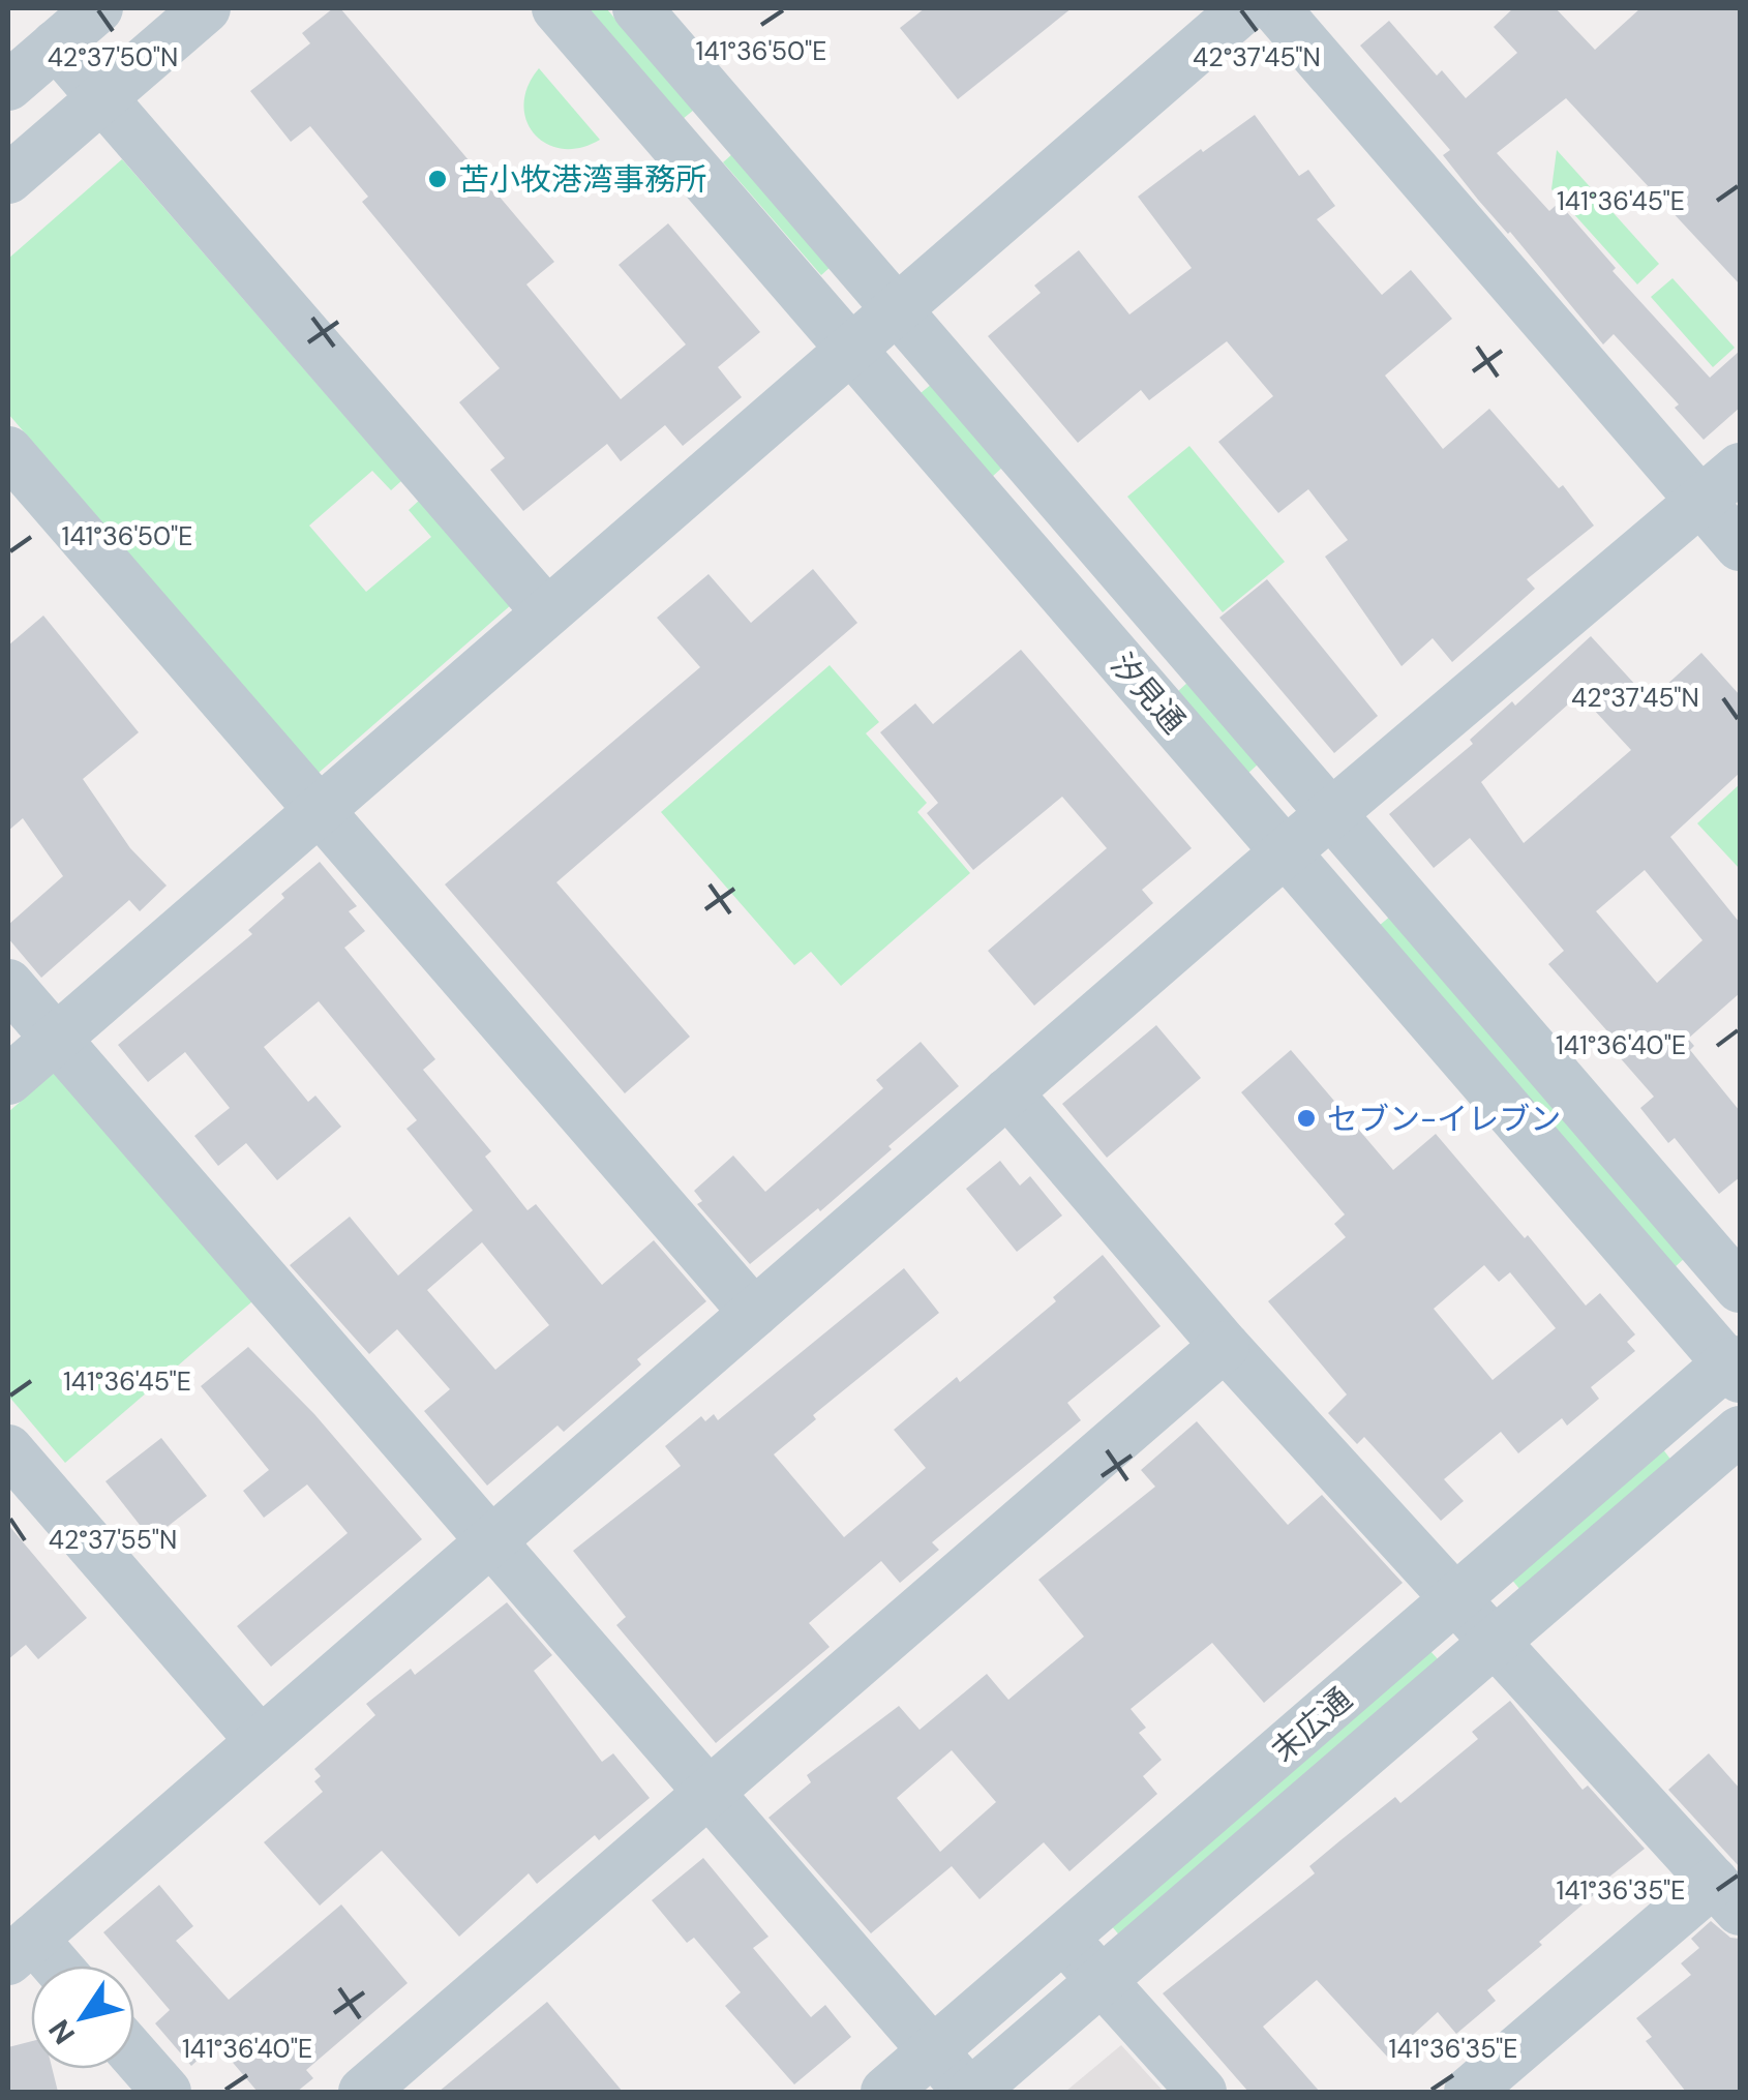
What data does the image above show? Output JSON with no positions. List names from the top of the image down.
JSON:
{
  "streets": {
    "street": ["汐見通", "末広通"]
  },
  "crossings": [
    ["汐見通", "末広通"]
  ],
  "places": ["苫小牧港湾事務所", "セブン-イレブン"],
  "north": "bottom left",
  "coordinates": [
    "141°36'50\"E",
    "42°37'50\"N",
    "42°37'45\"N",
    "141°36'45\"E",
    "141°36'40\"E",
    "42°37'55\"N",
    "141°36'35\"E"
  ]
}
